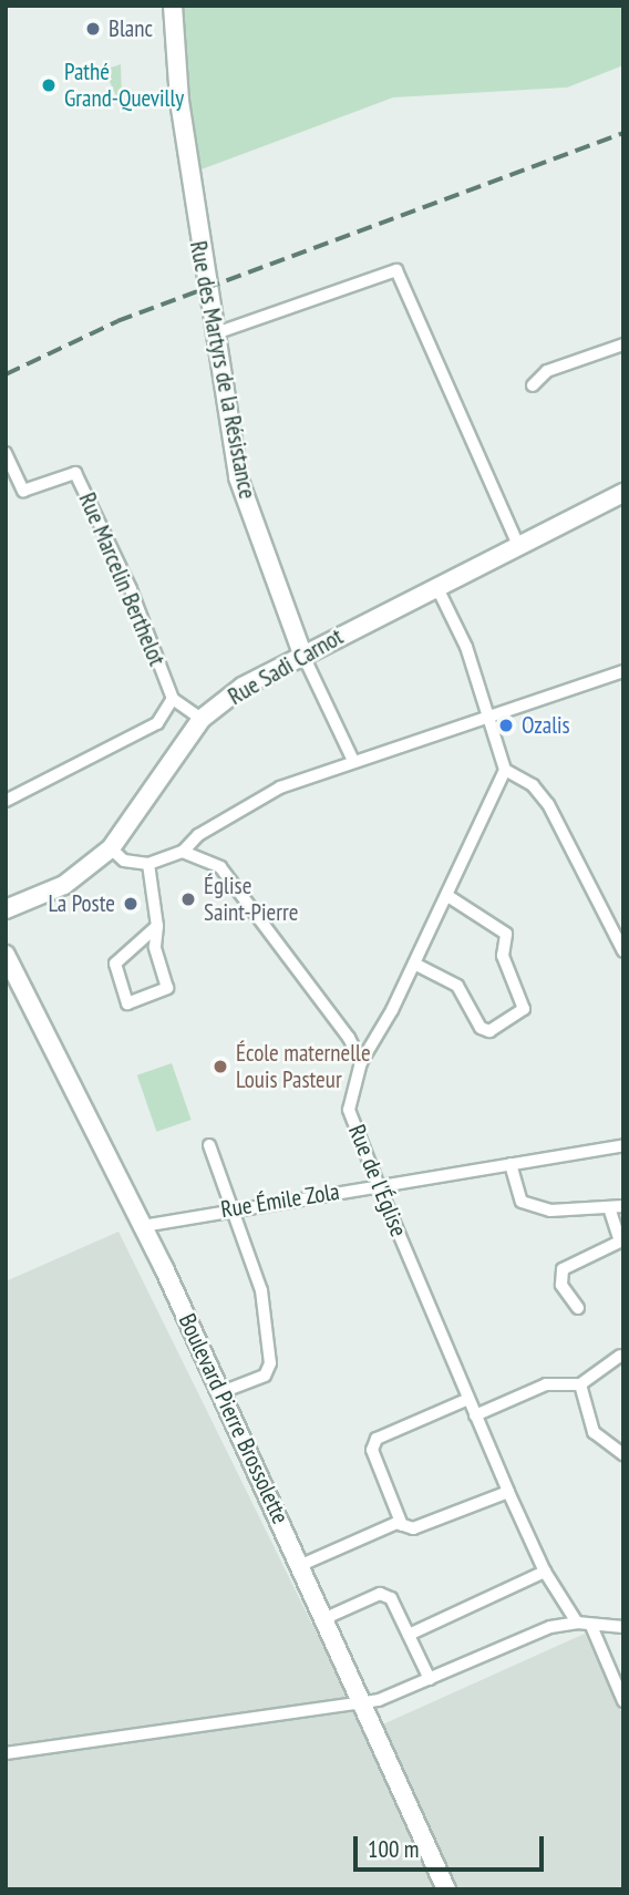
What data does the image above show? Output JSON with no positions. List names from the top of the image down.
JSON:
{
  "streets": {
    "street": [
      "Rue des Martyrs de la Résistance",
      "Rue Marcelin Berthelot",
      "Rue Sadi Carnot",
      "Rue de l'Église",
      "Rue Émile Zola",
      "Boulevard Pierre Brossolette"
    ]
  },
  "crossings": [
    ["Rue des Martyrs de la Résistance", "Rue Sadi Carnot"],
    ["Rue de l'Église", "Rue Émile Zola"],
    ["Rue Émile Zola", "Boulevard Pierre Brossolette"]
  ],
  "places": [
    "Blanc",
    "Pathé Grand-Quevilly",
    "Ozalis",
    "Église Saint-Pierre",
    "La Poste",
    "École maternelle Louis Pasteur"
  ],
  "scale_bar": "100 m"
}
